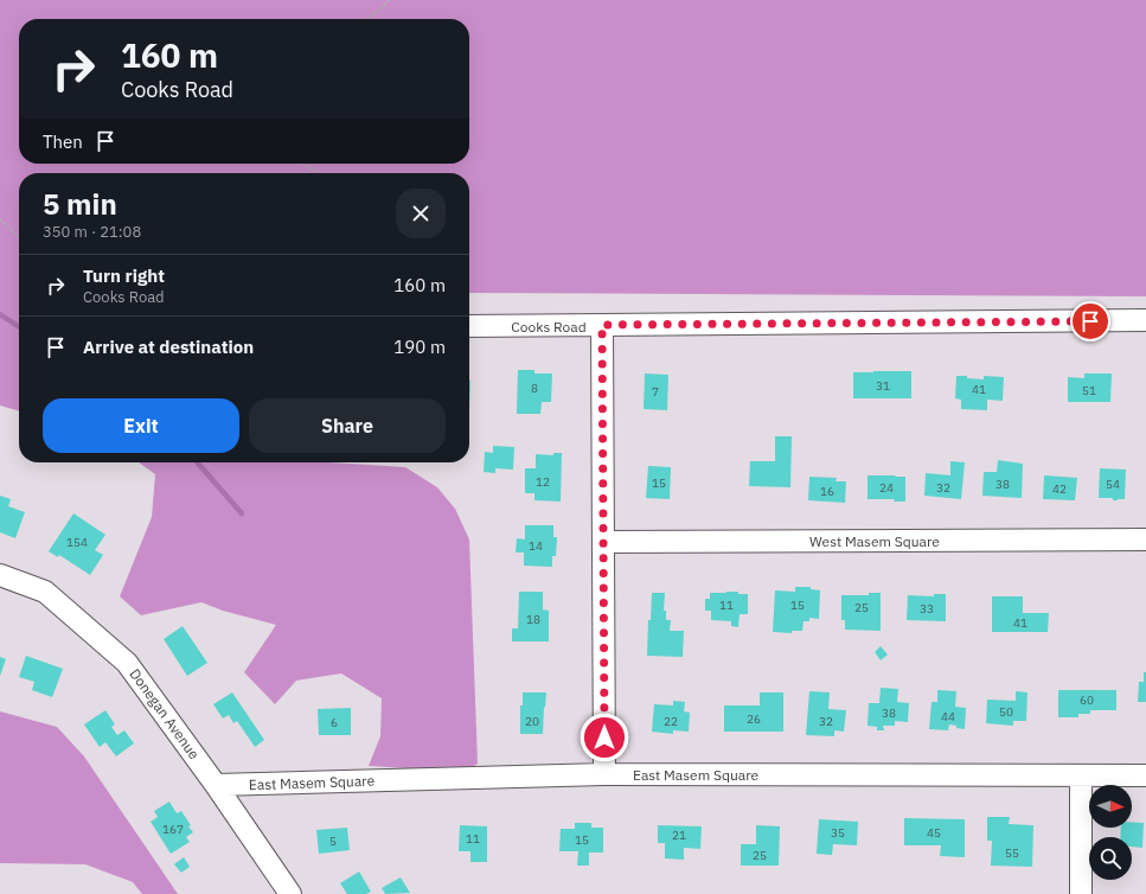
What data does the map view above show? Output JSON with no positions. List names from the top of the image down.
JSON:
{
  "streets": {
    "street": [
      "Cooks Road",
      "West Masem Square",
      "Donegan Avenue",
      "East Masem Square"
    ]
  },
  "crossings": [
    ["Donegan Avenue", "East Masem Square"]
  ],
  "house_numbers": [
    "31",
    "8",
    "41",
    "51",
    "7",
    "12",
    "15",
    "38",
    "54",
    "24",
    "32",
    "42",
    "16",
    "154",
    "14",
    "11",
    "15",
    "25",
    "33",
    "18",
    "41",
    "60",
    "50",
    "38",
    "44",
    "26",
    "20",
    "22",
    "32",
    "6",
    "167",
    "35",
    "45",
    "21",
    "11",
    "15",
    "5",
    "55",
    "25"
  ],
  "north": "right",
  "page": {
    "turn": ["160 m", "Cooks Road"],
    "then": "Then",
    "heading": ["5 min", "350 m · 21:08"],
    "list": [
      {
        "name": "Turn right",
        "note": "Cooks Road",
        "value": "160 m"
      },
      {
        "name": "Arrive at destination",
        "value": "190 m"
      }
    ],
    "buttons": ["Exit", "Share"]
  }
}
